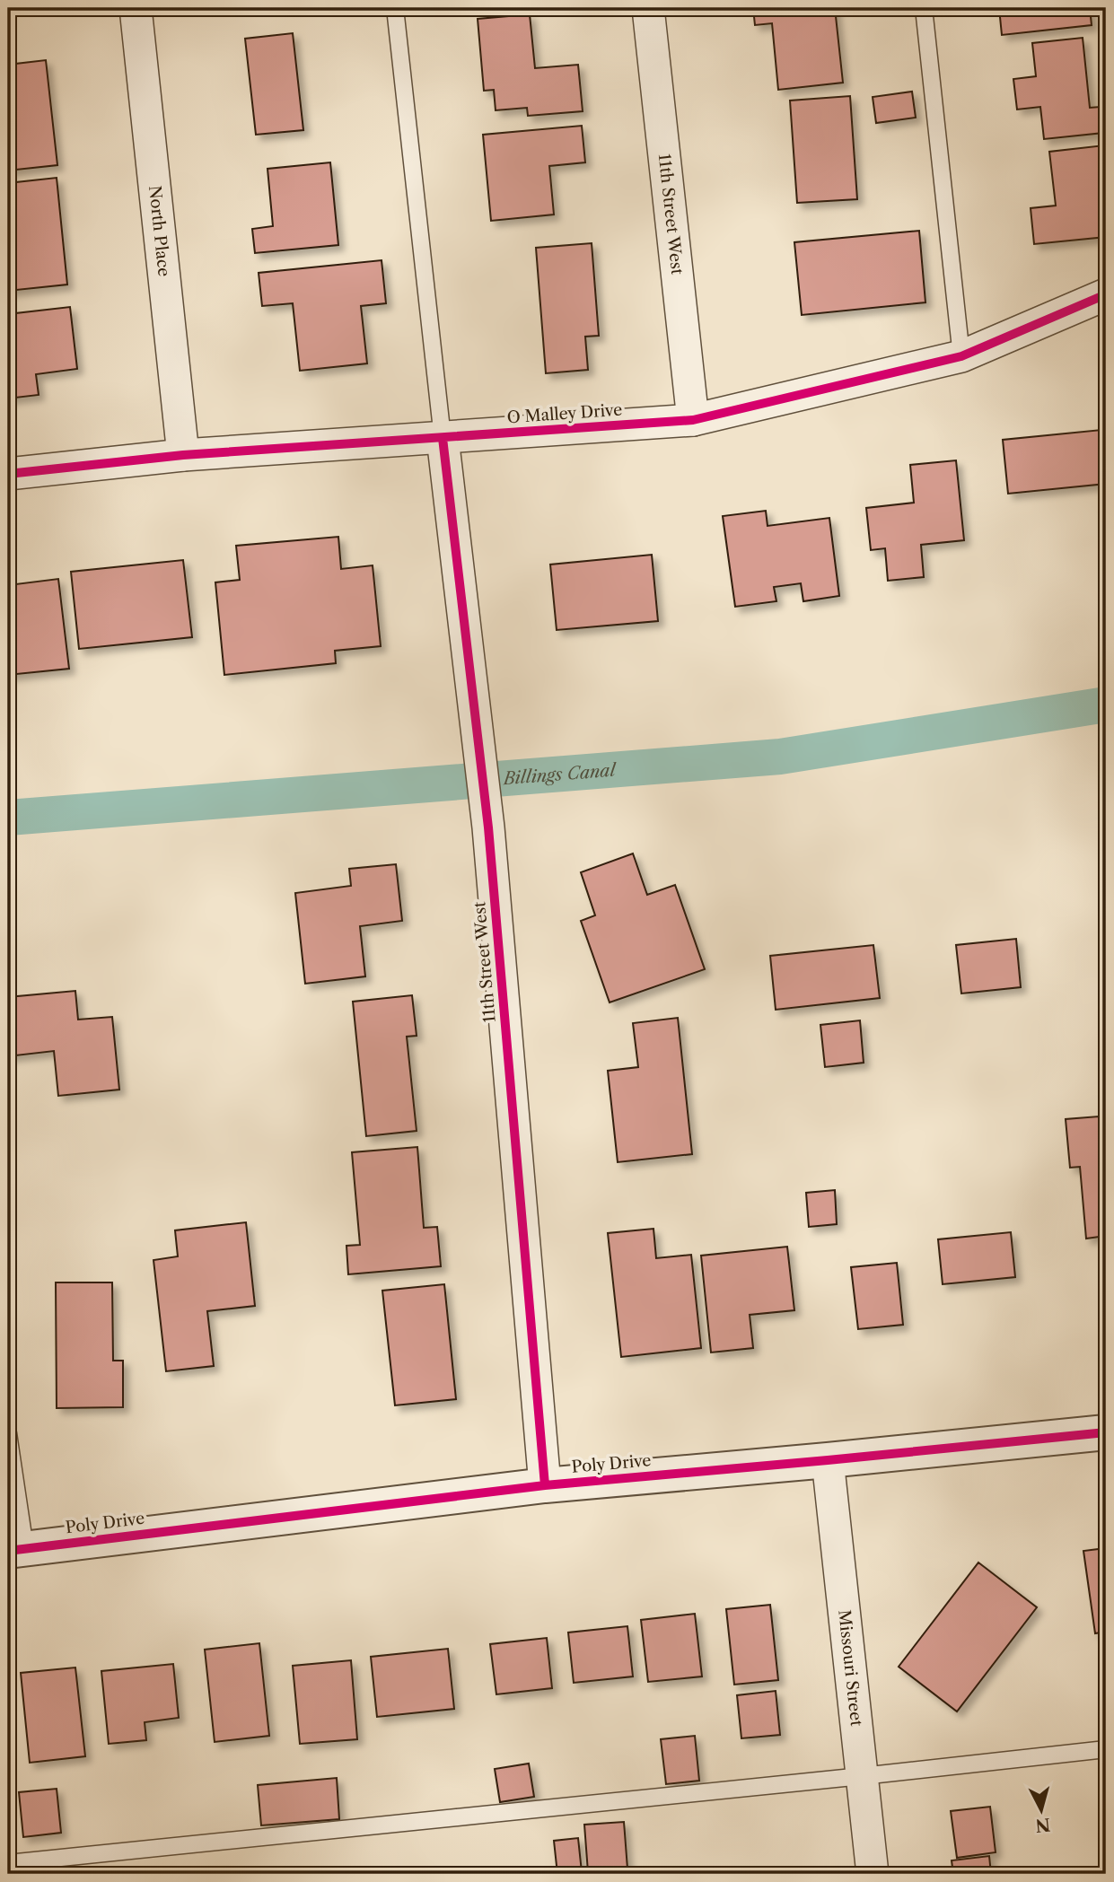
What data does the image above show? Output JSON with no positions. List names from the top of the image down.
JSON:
{
  "streets": {
    "street": [
      "11th Street West",
      "North Place",
      "O Malley Drive",
      "Poly Drive",
      "Missouri Street"
    ]
  },
  "crossings": [
    ["11th Street West", "O Malley Drive"],
    ["11th Street West", "Poly Drive"],
    ["North Place", "O Malley Drive"],
    ["Poly Drive", "Missouri Street"]
  ],
  "water": ["Billings Canal"],
  "north": "bottom"
}
